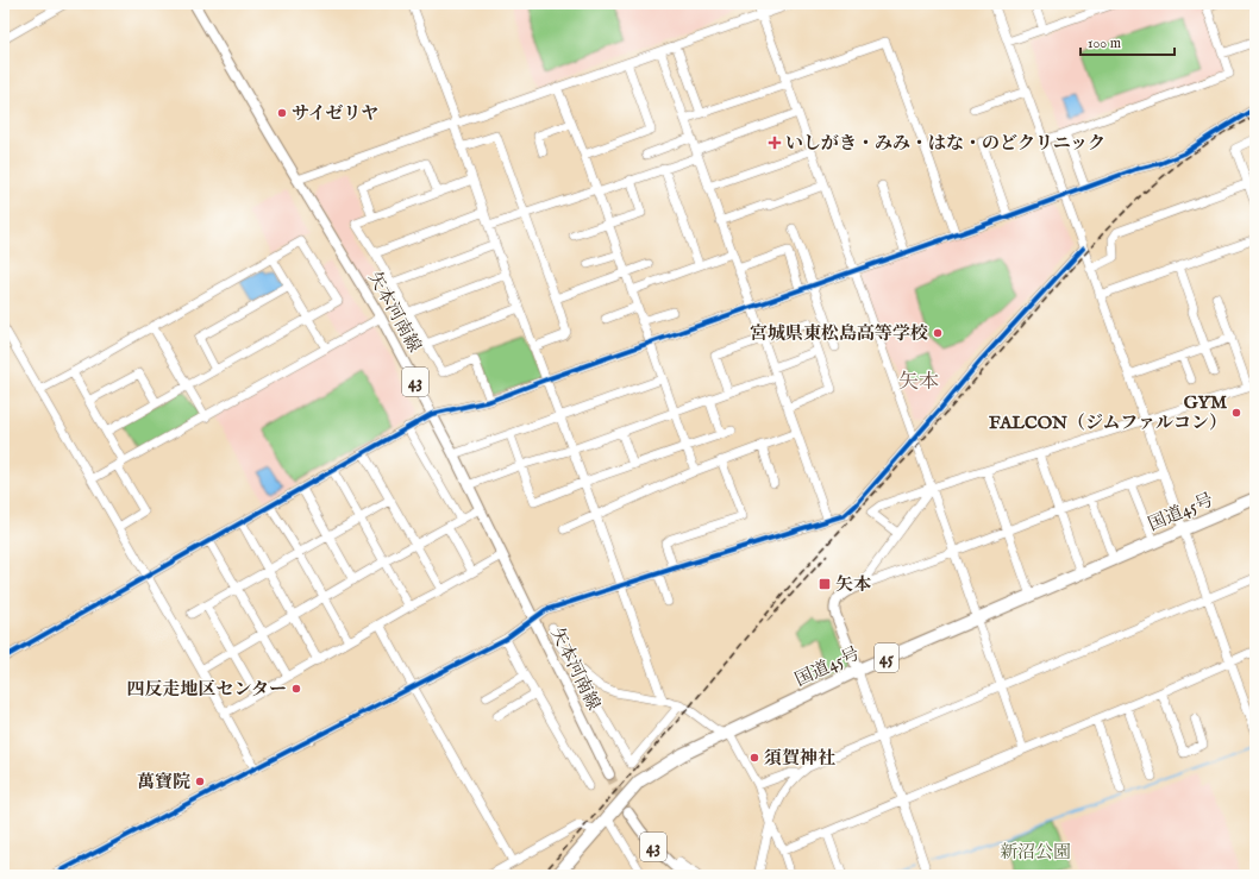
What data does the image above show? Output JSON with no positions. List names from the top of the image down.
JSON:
{
  "streets": {
    "highway": ["国道45号", "45"],
    "main road": ["矢本河南線", "43"]
  },
  "districts": ["矢本"],
  "parks": ["新沼公園"],
  "places": {
    "other": [
      "サイゼリヤ",
      "宮城県東松島高等学校",
      "GYM FALCON（ジムファルコン）",
      "四反走地区センター",
      "須賀神社",
      "萬寶院"
    ],
    "health": ["いしがき・みみ・はな・のどクリニック"],
    "transit": ["矢本"]
  },
  "scale_bar": "100 m"
}
